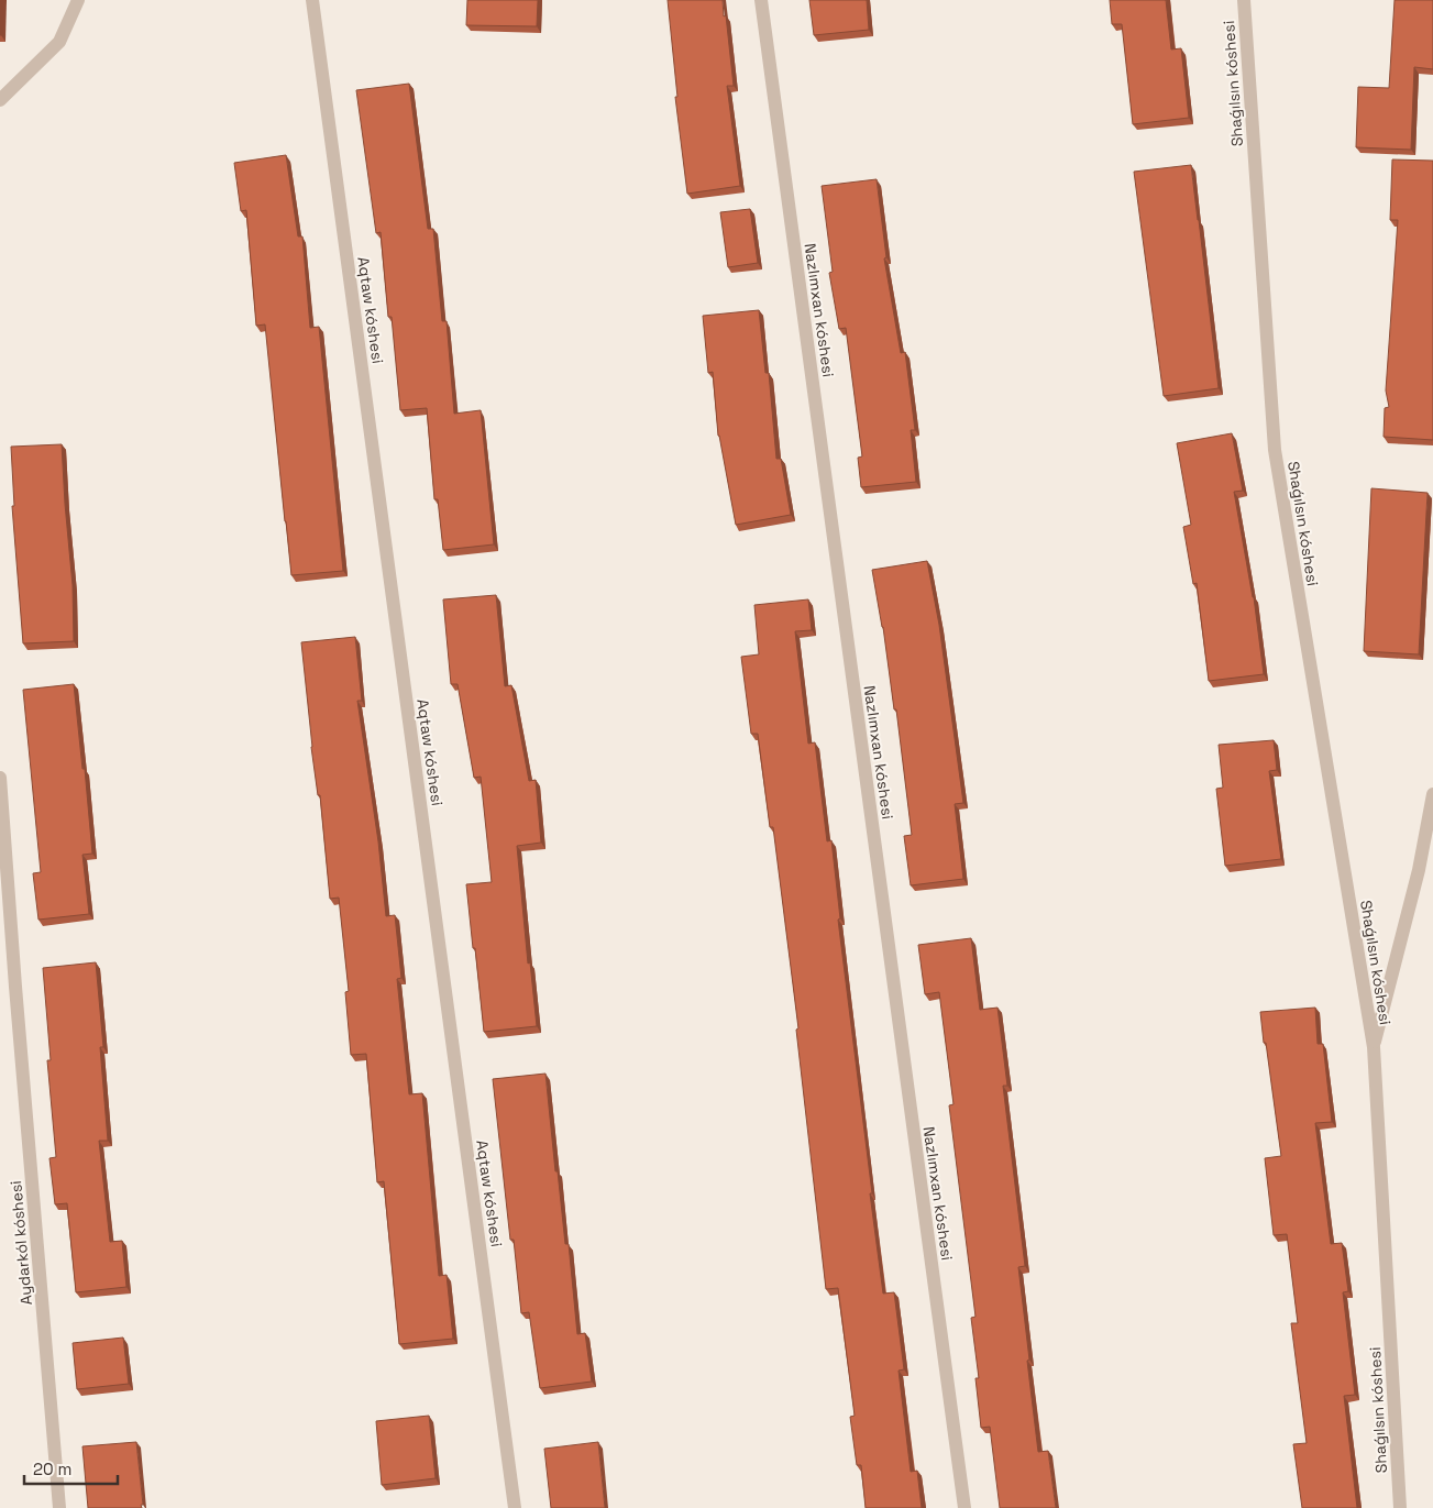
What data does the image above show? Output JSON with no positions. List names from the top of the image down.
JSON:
{
  "streets": {
    "street": [
      "Shaǵılsın kóshesi",
      "Aqtaw kóshesi",
      "Nazlımxan kóshesi",
      "Aydarkól kóshesi"
    ]
  },
  "scale_bar": "20 m"
}
